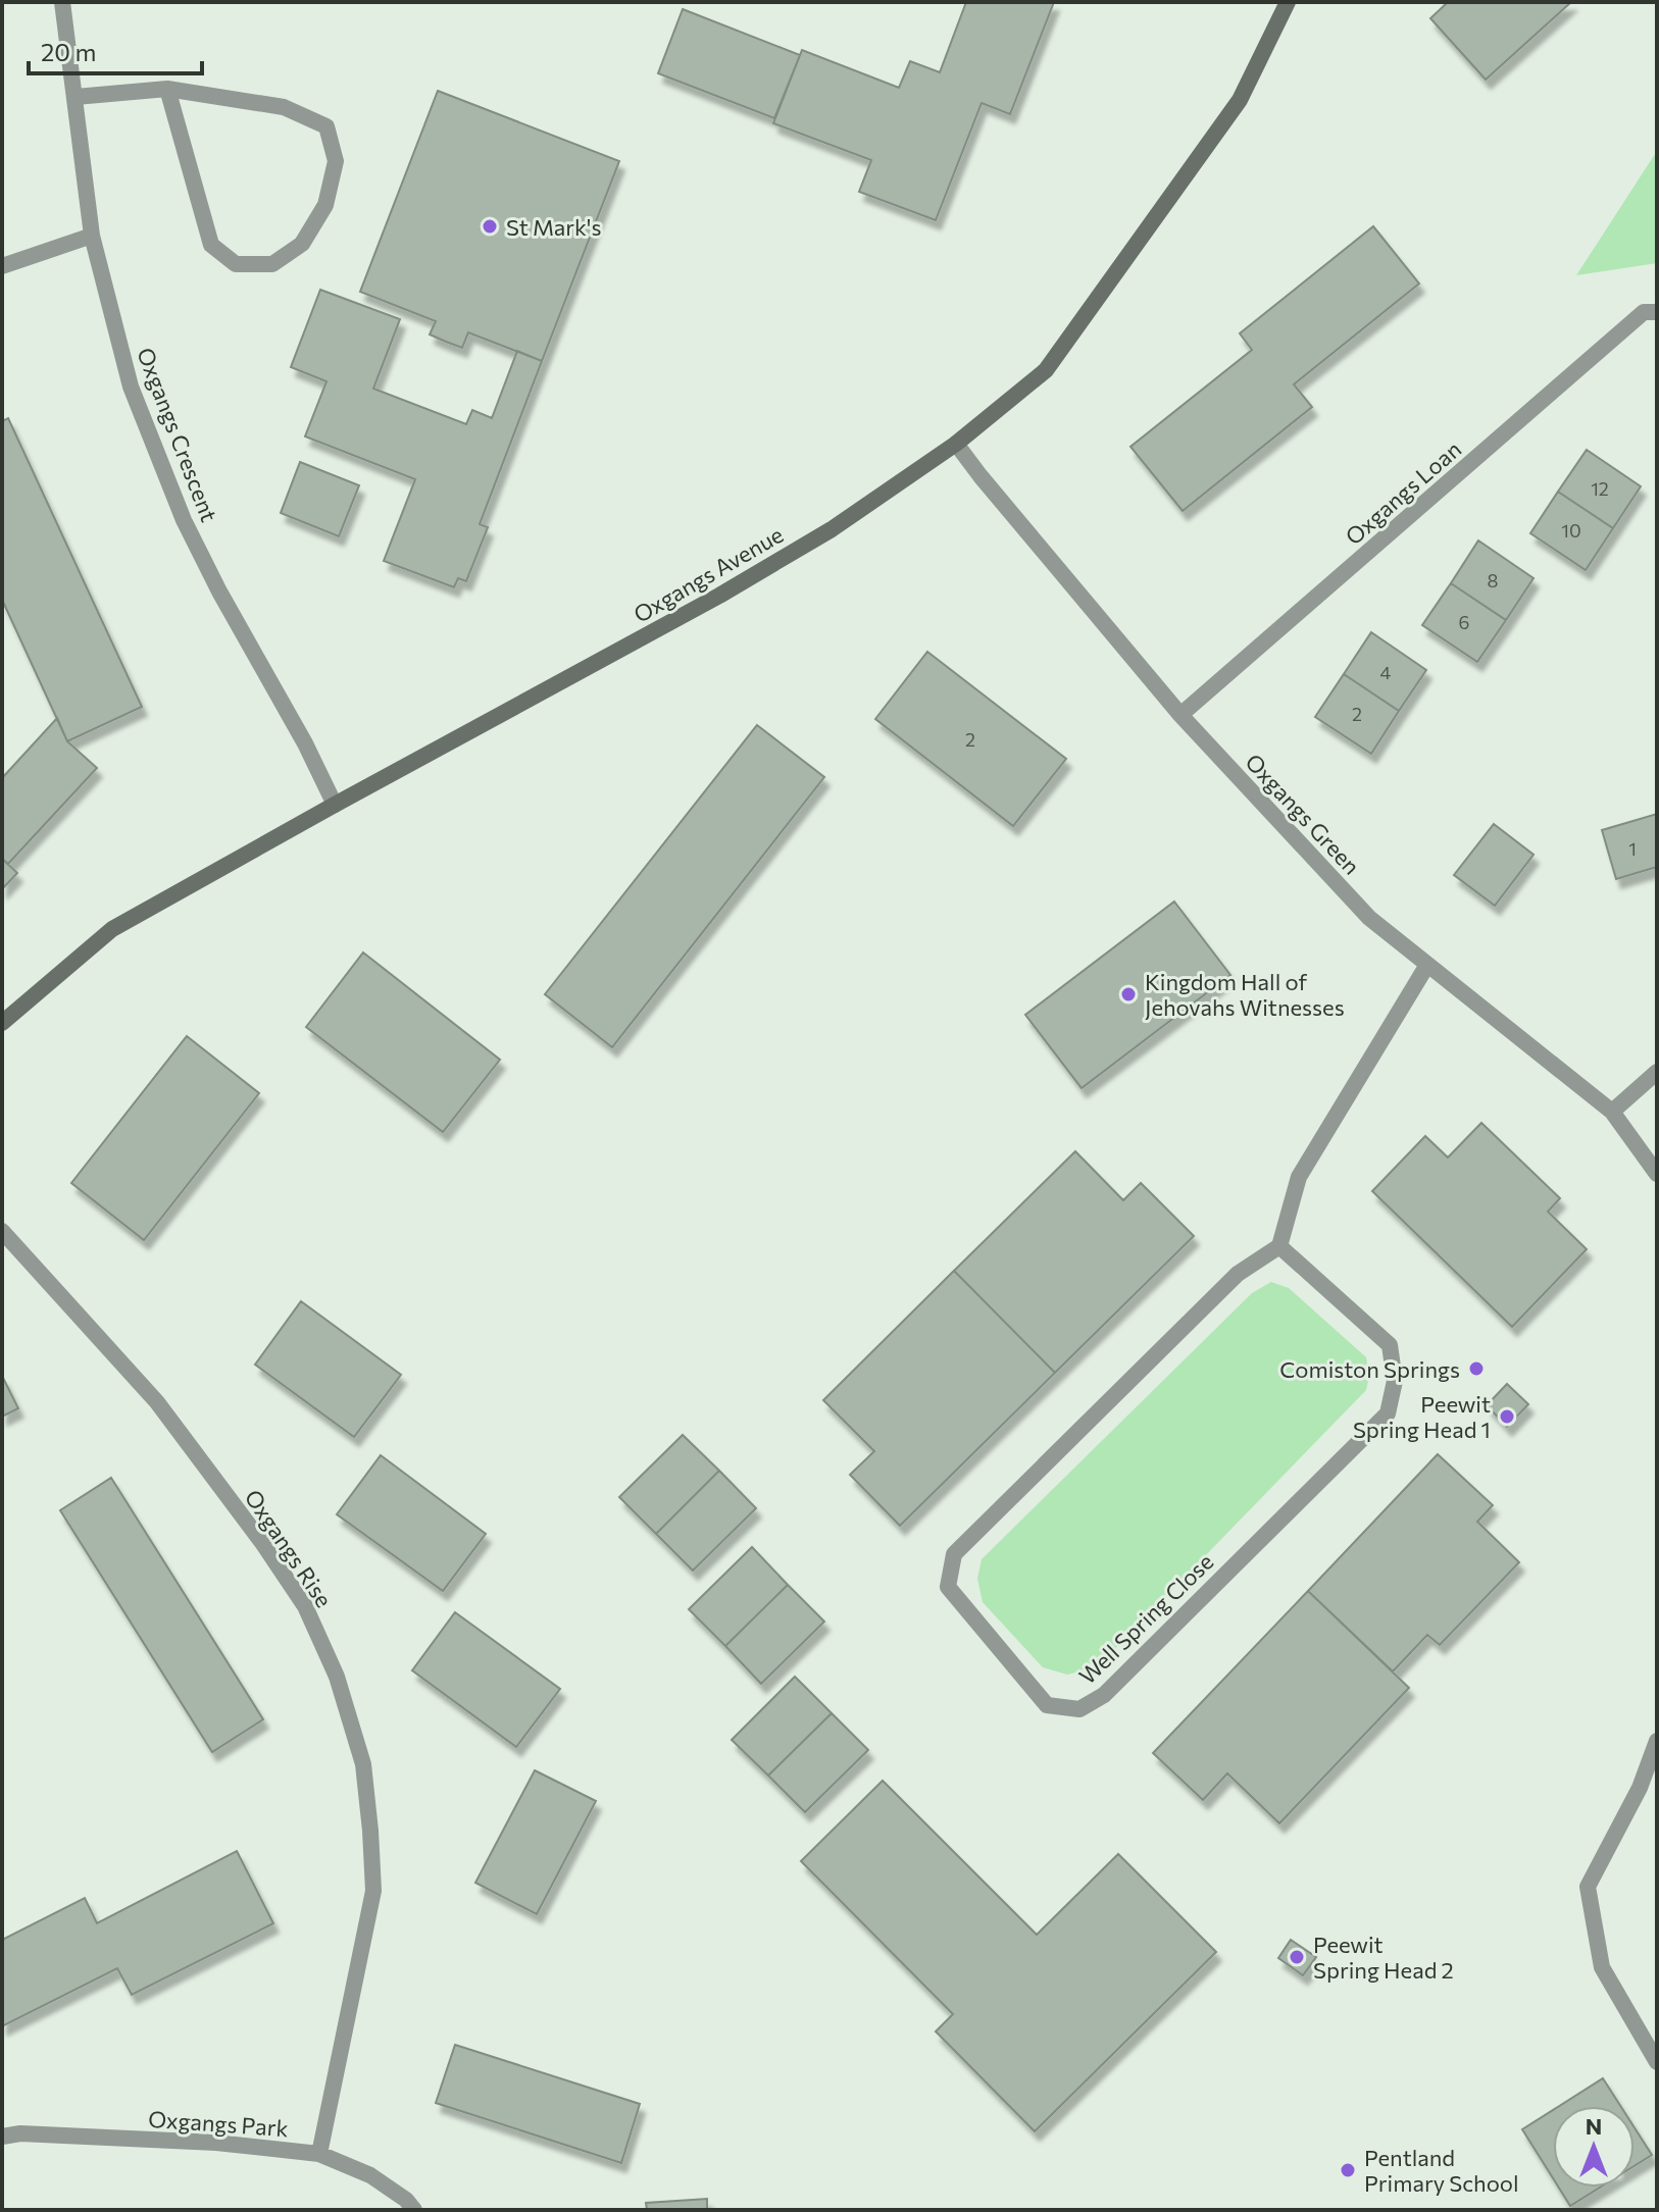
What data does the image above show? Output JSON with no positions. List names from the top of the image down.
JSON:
{
  "streets": {
    "street": [
      "Oxgangs Crescent",
      "Oxgangs Loan",
      "Oxgangs Avenue",
      "Oxgangs Green",
      "Oxgangs Rise",
      "Well Spring Close",
      "Oxgangs Park"
    ]
  },
  "crossings": [
    ["Oxgangs Crescent", "Oxgangs Avenue"],
    ["Oxgangs Loan", "Oxgangs Green"],
    ["Oxgangs Avenue", "Oxgangs Green"],
    ["Oxgangs Rise", "Oxgangs Park"]
  ],
  "places": [
    "St Mark's",
    "Kingdom Hall of Jehovahs Witnesses",
    "Comiston Springs",
    "Peewit Spring Head 1",
    "Peewit Spring Head 2",
    "Pentland Primary School"
  ],
  "house_numbers": [
    "12",
    "10",
    "8",
    "6",
    "4",
    "2",
    "2",
    "1"
  ],
  "scale_bar": "20 m",
  "north": "top"
}
